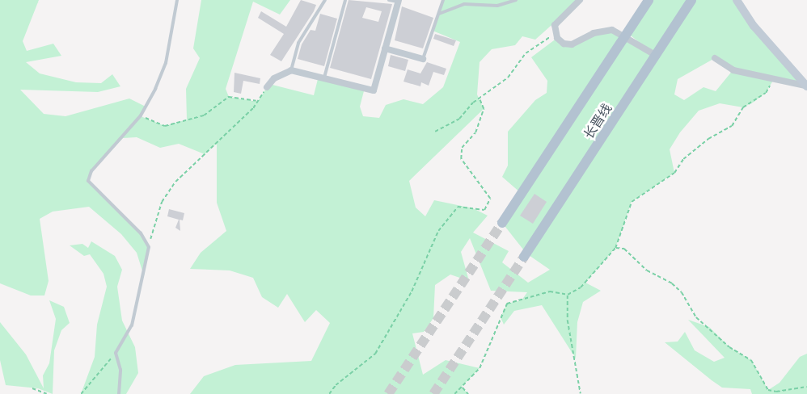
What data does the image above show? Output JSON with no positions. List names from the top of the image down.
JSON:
{
  "streets": {
    "main road": ["长晋线"]
  }
}
